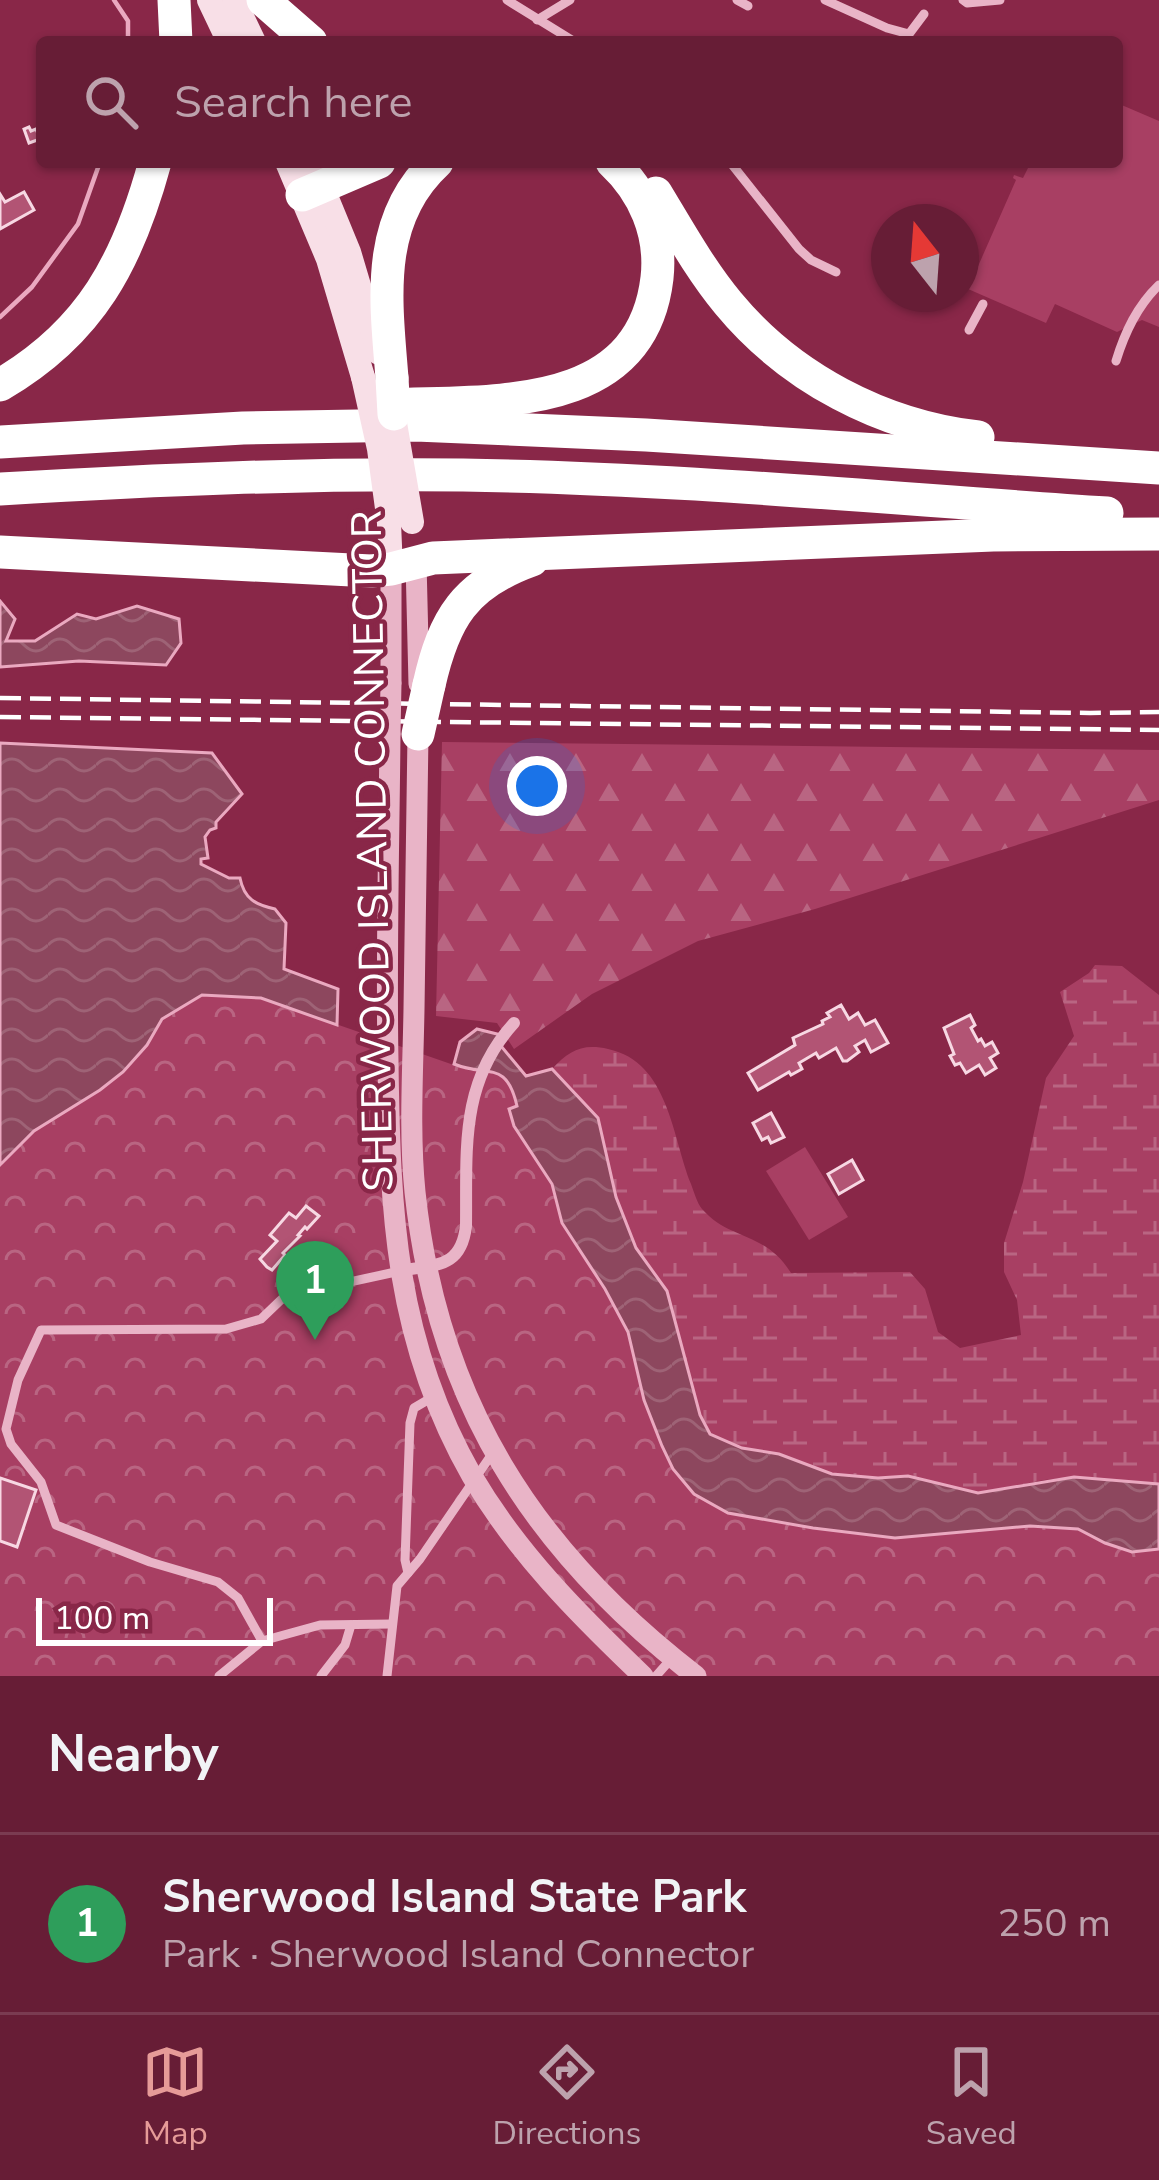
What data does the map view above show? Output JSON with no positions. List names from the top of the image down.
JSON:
{
  "streets": {
    "main road": ["SHERWOOD ISLAND CONNECTOR"]
  },
  "scale_bar": "100 m",
  "north": "top",
  "page": {
    "search": "Search here",
    "pins": "1",
    "scale": "100 m",
    "heading": "Nearby",
    "list": [
      {
        "mark": "1",
        "name": "Sherwood Island State Park",
        "note": "Park · Sherwood Island Connector",
        "value": "250 m"
      }
    ],
    "nav": ["Map", "Directions", "Saved"]
  }
}
